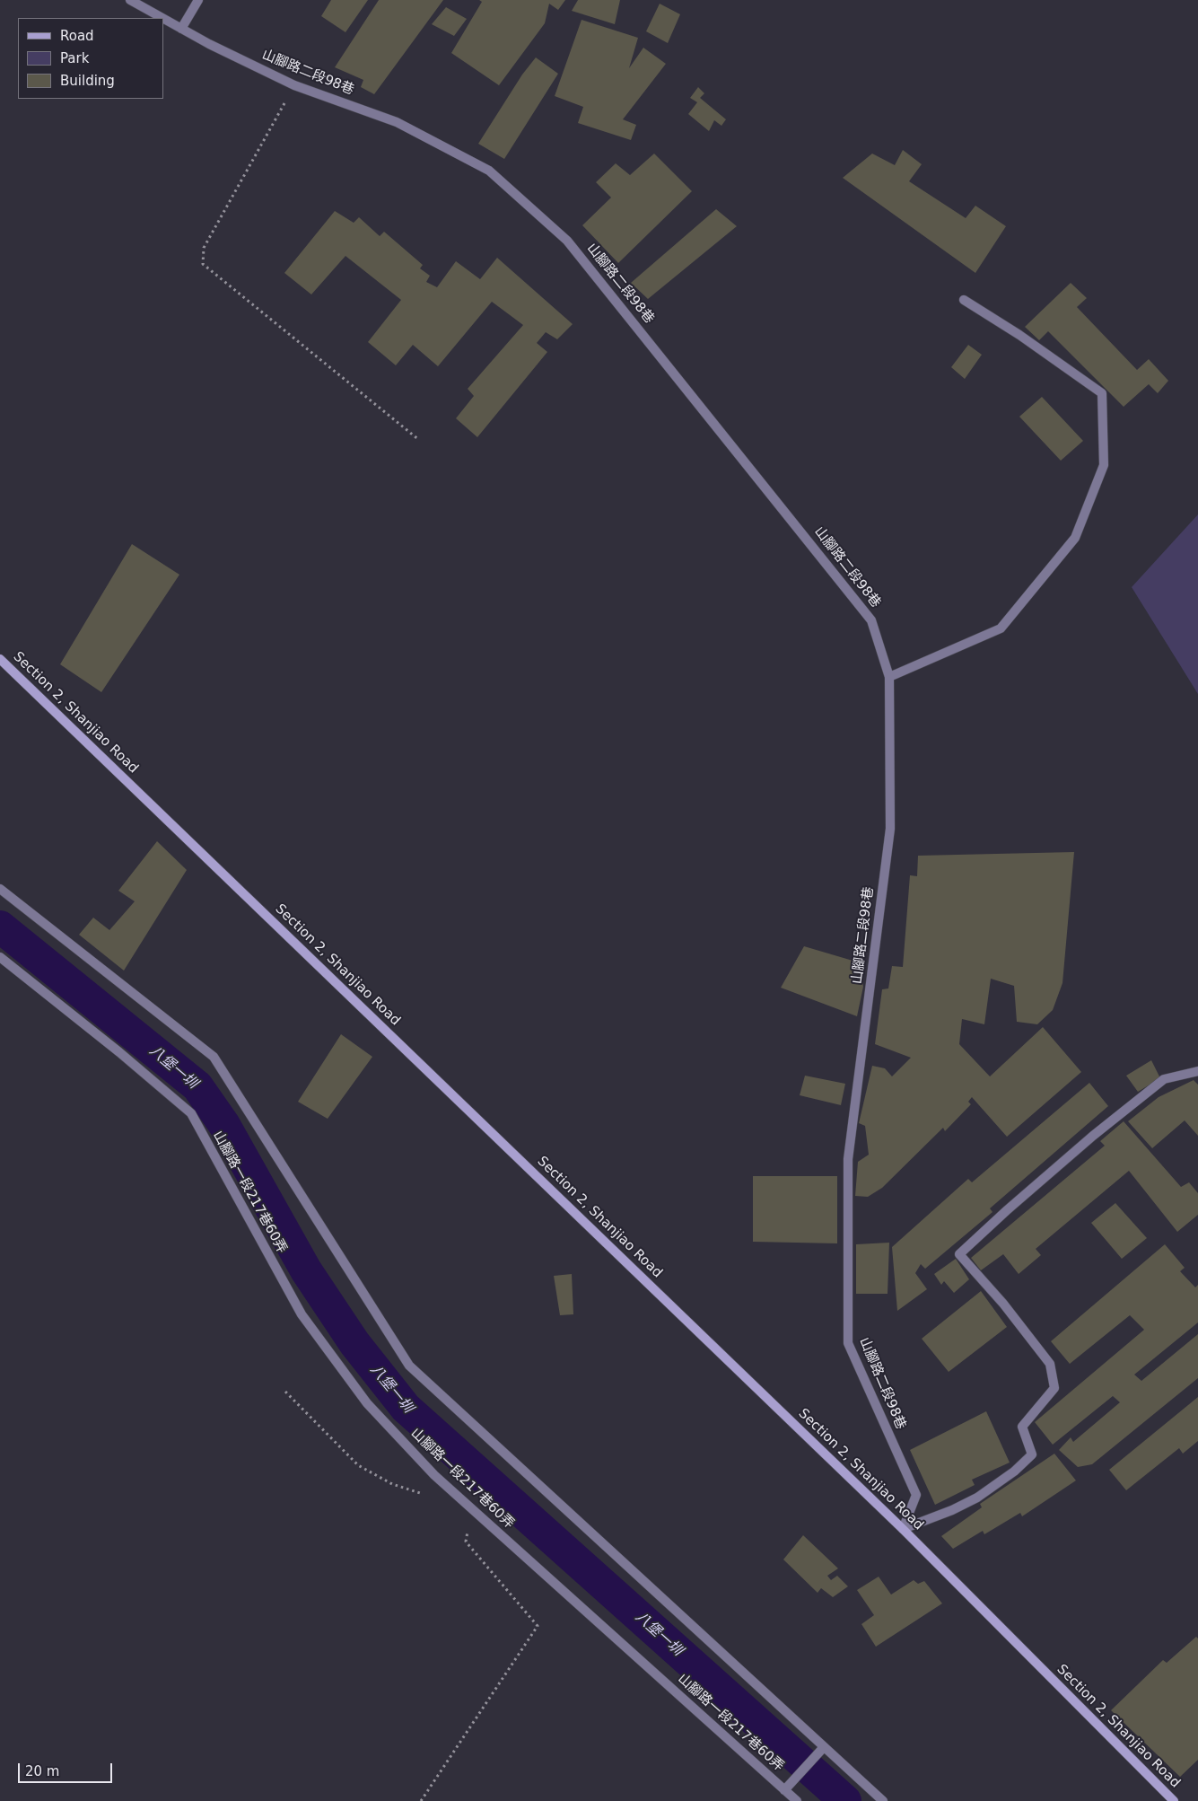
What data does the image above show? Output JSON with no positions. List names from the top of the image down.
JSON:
{
  "streets": {
    "main road": ["Section 2, Shanjiao Road"],
    "lane": ["山腳路二段98巷", "山腳路一段217巷60弄"]
  },
  "crossings": [
    ["山腳路二段98巷", "Section 2, Shanjiao Road"]
  ],
  "water": ["八堡一圳"],
  "legend": ["Road", "Park", "Building"],
  "scale_bar": "20 m"
}
